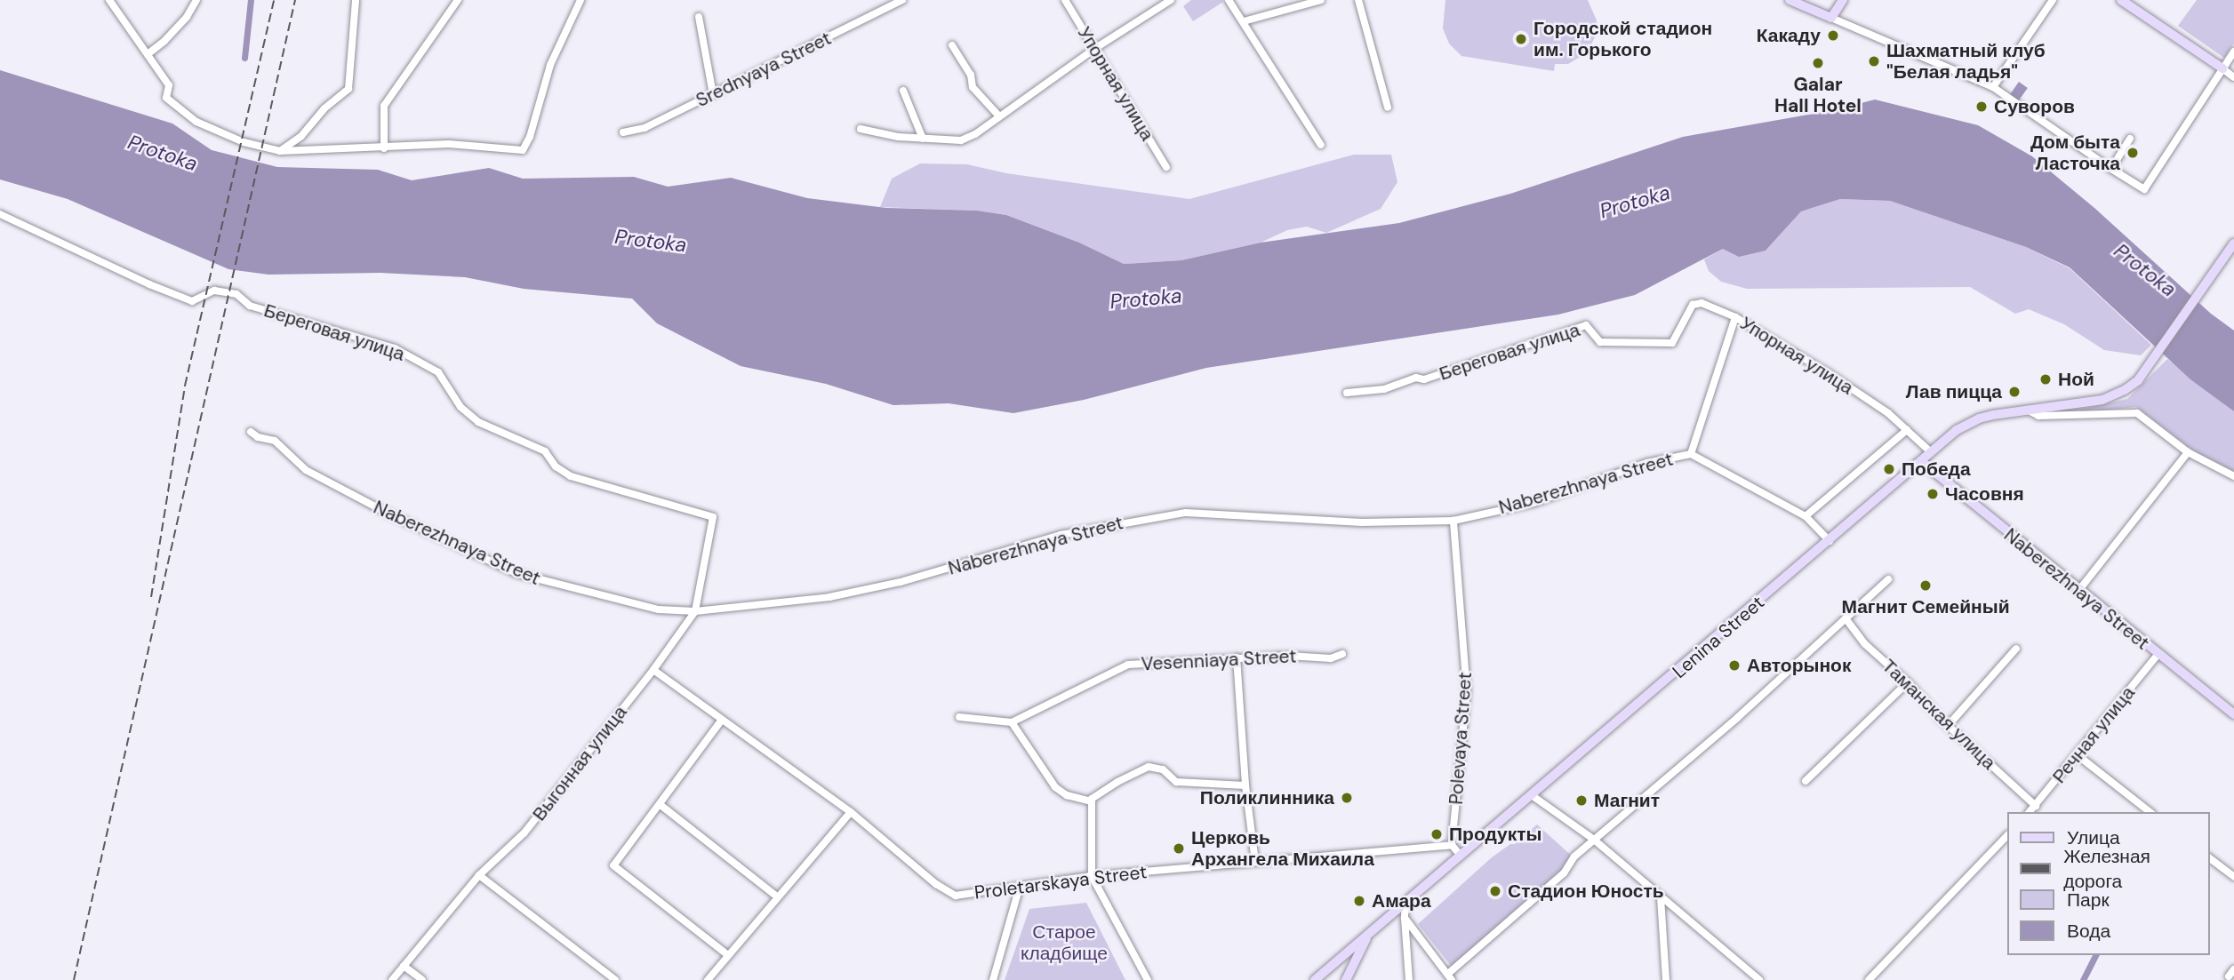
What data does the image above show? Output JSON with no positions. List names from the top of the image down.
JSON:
{
  "streets": {
    "main road": ["Naberezhnaya Street", "Lenina Street"],
    "street": [
      "Srednyaya Street",
      "Упорная улица",
      "Береговая улица",
      "Vesenniaya Street",
      "Таманская улица",
      "Речная улица",
      "Polevaya Street",
      "Выгонная улица",
      "Proletarskaya Street"
    ]
  },
  "crossings": [
    ["Упорная улица", "Береговая улица"],
    ["Упорная улица", "Lenina Street"],
    ["Береговая улица", "Выгонная улица"],
    ["Naberezhnaya Street", "Lenina Street"],
    ["Naberezhnaya Street", "Речная улица"],
    ["Naberezhnaya Street", "Polevaya Street"],
    ["Naberezhnaya Street", "Выгонная улица"],
    ["Таманская улица", "Речная улица"],
    ["Polevaya Street", "Proletarskaya Street"],
    ["Выгонная улица", "Proletarskaya Street"]
  ],
  "water": ["Protoka"],
  "parks": ["Старое кладбище"],
  "places": [
    "Какаду",
    "Городской cтадион им. Горького",
    "Шахматный клуб \"Белая ладья\"",
    "Galar Hall Hotel",
    "Суворов",
    "Дом быта Ласточка",
    "Ной",
    "Лав пицца",
    "Победа",
    "Часовня",
    "Магнит Семейный",
    "Авторынок",
    "Поликлинника",
    "Магнит",
    "Продукты",
    "Церковь Архангела Михаила",
    "Стадион Юность",
    "Амара"
  ],
  "legend": [
    "Улица",
    "Железная дорога",
    "Парк",
    "Вода"
  ]
}
